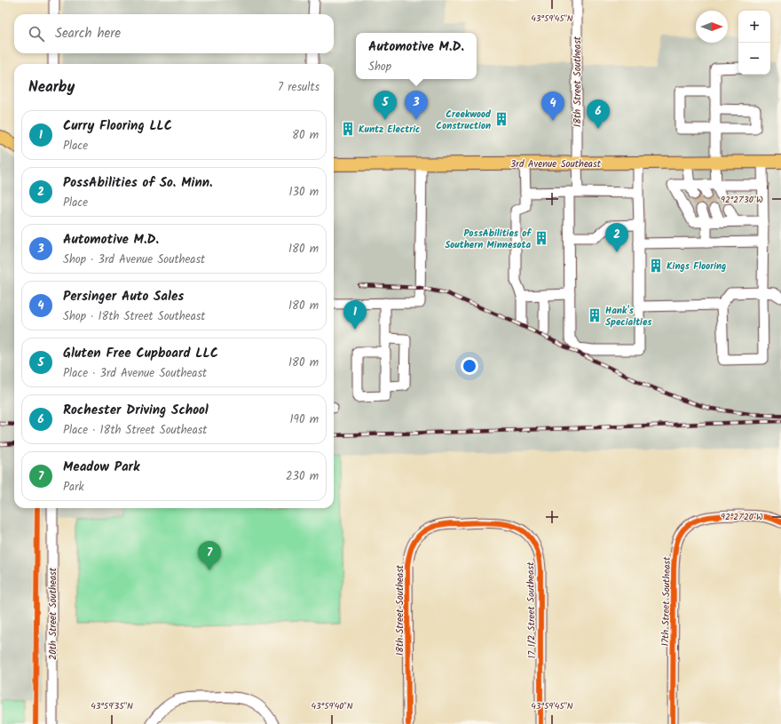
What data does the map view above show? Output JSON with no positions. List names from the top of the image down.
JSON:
{
  "streets": {
    "main road": ["3rd Avenue Southeast"],
    "street": [
      "18th Street Southeast",
      "17th Street Southeast",
      "17 1/2 Street Southeast",
      "20th Street Southeast"
    ]
  },
  "crossings": [
    ["18th Street Southeast", "3rd Avenue Southeast"],
    ["18th Street Southeast", "17 1/2 Street Southeast"]
  ],
  "places": {
    "building": [
      "Creekwood Construction",
      "Kuntz Electric",
      "PossAbilities of Southern Minnesota",
      "Kings Flooring",
      "Hank's Specialties"
    ]
  },
  "north": "right",
  "page": {
    "map_buttons": ["+", "−"],
    "search": "Search here",
    "popup": ["Automotive M.D.", "Shop"],
    "heading": ["Nearby", "7 results"],
    "pins": [
      "3",
      "5",
      "4",
      "6",
      "2",
      "1",
      "7"
    ],
    "list": [
      {
        "mark": "1",
        "name": "Curry Flooring LLC",
        "note": "Place",
        "value": "80 m"
      },
      {
        "mark": "2",
        "name": "PossAbilities of So. Minn.",
        "note": "Place",
        "value": "130 m"
      },
      {
        "mark": "3",
        "name": "Automotive M.D.",
        "note": "Shop · 3rd Avenue Southeast",
        "value": "180 m"
      },
      {
        "mark": "4",
        "name": "Persinger Auto Sales",
        "note": "Shop · 18th Street Southeast",
        "value": "180 m"
      },
      {
        "mark": "5",
        "name": "Gluten Free Cupboard LLC",
        "note": "Place · 3rd Avenue Southeast",
        "value": "180 m"
      },
      {
        "mark": "6",
        "name": "Rochester Driving School",
        "note": "Place · 18th Street Southeast",
        "value": "190 m"
      },
      {
        "mark": "7",
        "name": "Meadow Park",
        "note": "Park",
        "value": "230 m"
      }
    ]
  },
  "coordinates": [
    "43°59'45\"N",
    "92°27'30\"W",
    "92°27'20\"W",
    "43°59'35\"N",
    "43°59'40\"N"
  ]
}
